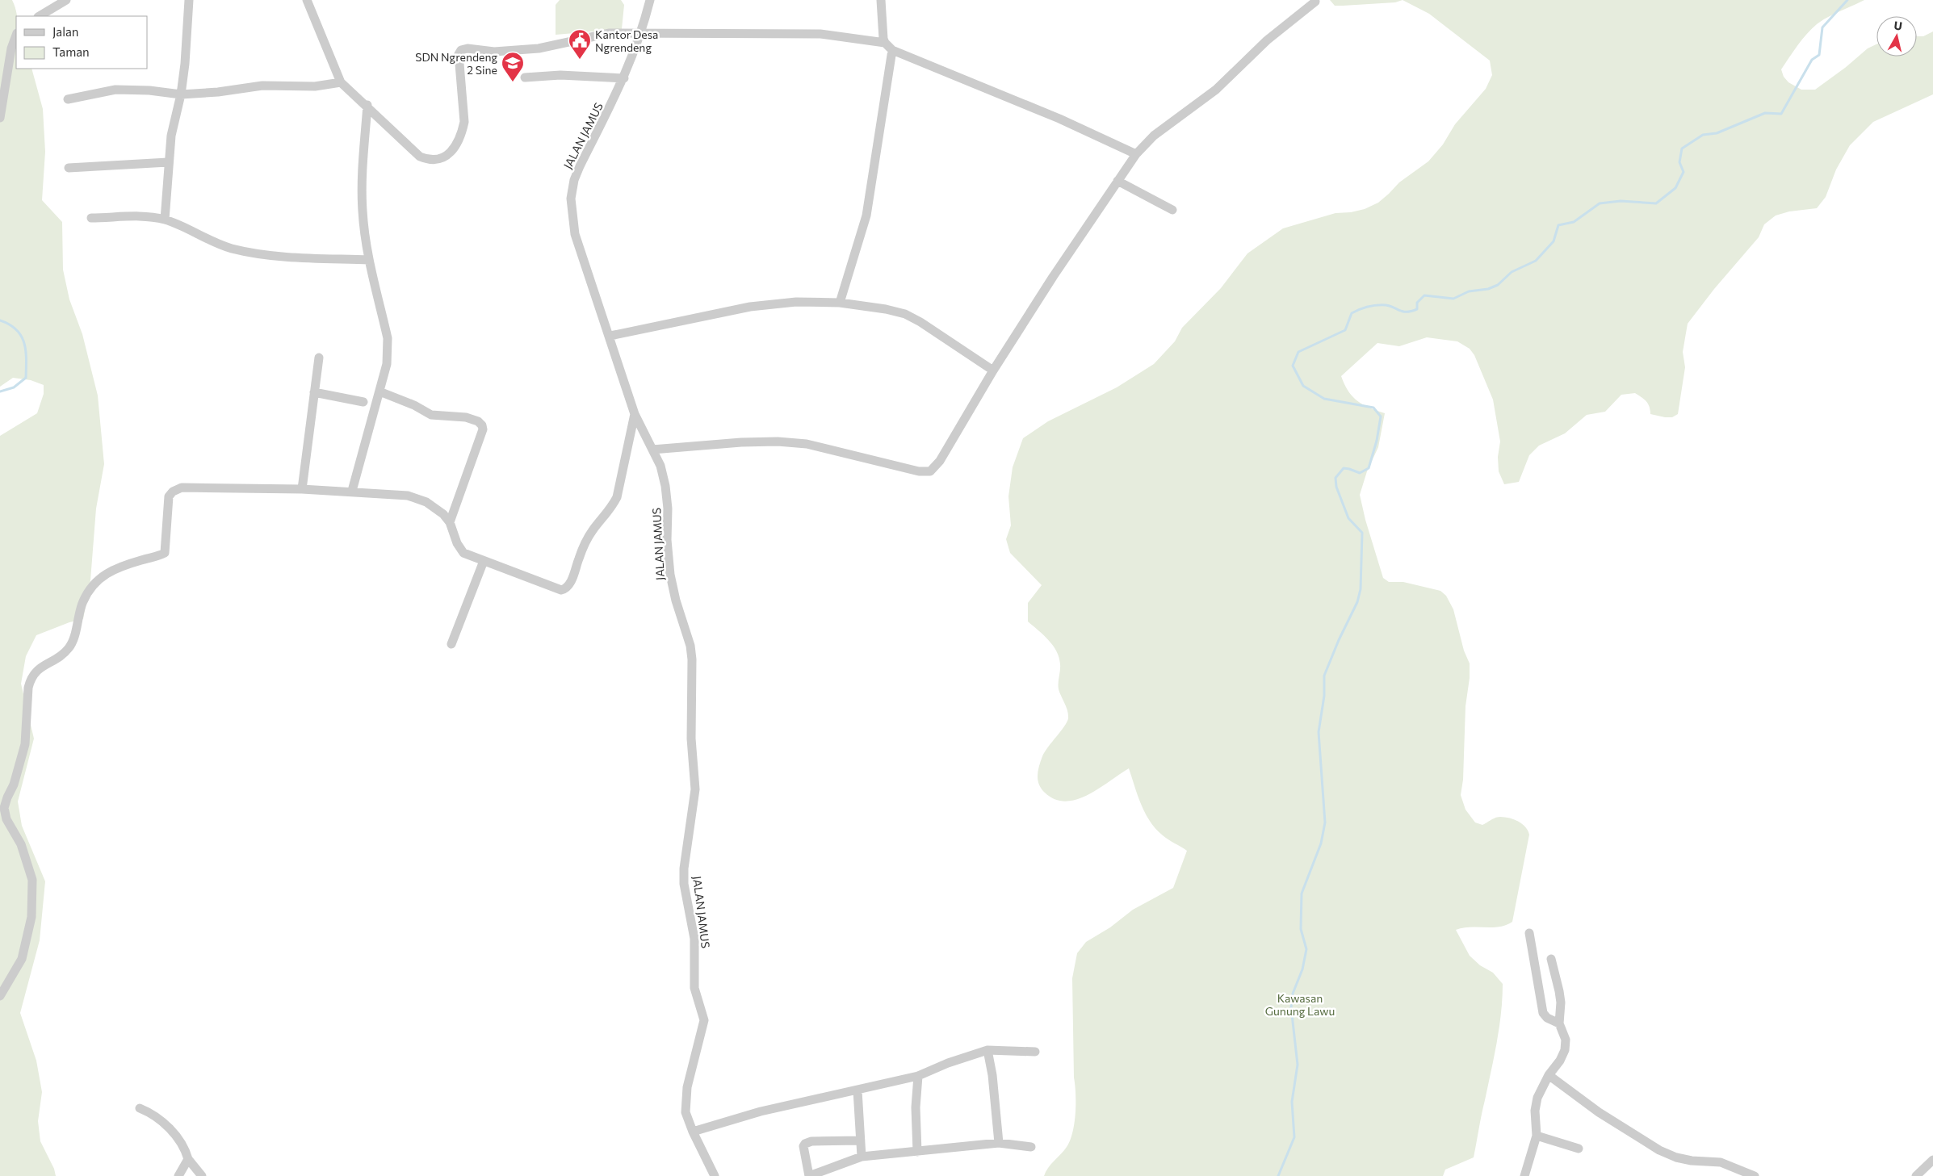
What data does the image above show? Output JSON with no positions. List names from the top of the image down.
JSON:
{
  "streets": {
    "street": ["JALAN JAMUS"]
  },
  "parks": ["Kawasan Gunung Lawu"],
  "places": {
    "public building": ["Kantor Desa Ngrendeng"],
    "school or university": ["SDN Ngrendeng 2 Sine"]
  },
  "legend": ["Jalan", "Taman"],
  "north": "top"
}
